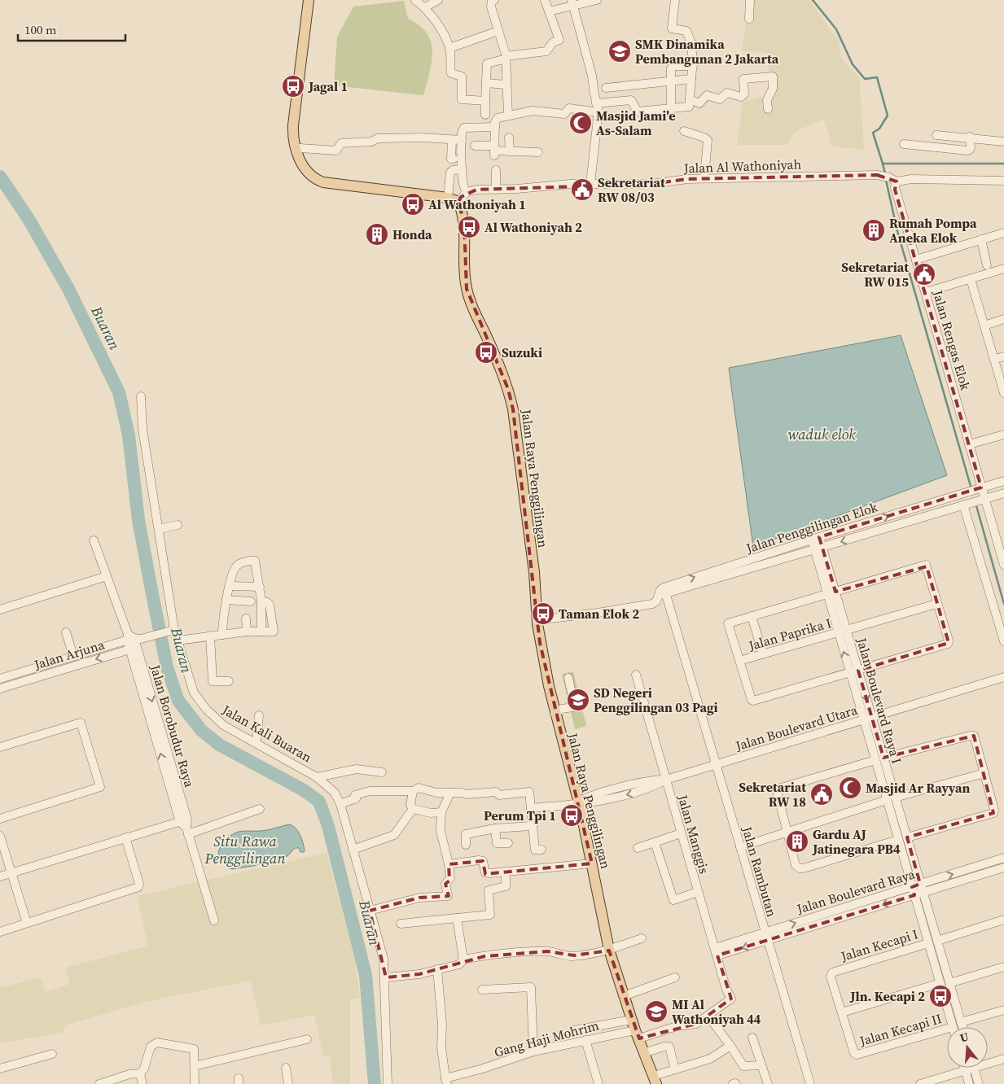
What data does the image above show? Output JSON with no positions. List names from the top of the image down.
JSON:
{
  "streets": {
    "main road": ["Jalan Raya Penggilingan"],
    "street": [
      "Jalan Al Wathoniyah",
      "Jalan Rengas Elok",
      "Jalan Penggilingan Elok",
      "Jalan Paprika I",
      "Jalan Arjuna",
      "Jalan Boulevard Raya I",
      "Jalan Borobudur Raya",
      "Jalan Boulevard Utara",
      "Jalan Kali Buaran",
      "Jalan Manggis",
      "Jalan Rambutan",
      "Jalan Boulevard Raya",
      "Jalan Kecapi I",
      "Jalan Kecapi II",
      "Gang Haji Mohrim"
    ]
  },
  "crossings": [
    ["Jalan Al Wathoniyah", "Jalan Rengas Elok"],
    ["Jalan Rengas Elok", "Jalan Penggilingan Elok"],
    ["Jalan Raya Penggilingan", "Jalan Penggilingan Elok"],
    ["Jalan Raya Penggilingan", "Jalan Boulevard Utara"],
    ["Jalan Raya Penggilingan", "Gang Haji Mohrim"],
    ["Jalan Penggilingan Elok", "Jalan Boulevard Raya I"],
    ["Jalan Penggilingan Elok", "Jalan Rambutan"],
    ["Jalan Paprika I", "Jalan Boulevard Raya I"],
    ["Jalan Arjuna", "Jalan Borobudur Raya"],
    ["Jalan Arjuna", "Jalan Kali Buaran"],
    ["Jalan Boulevard Raya I", "Jalan Boulevard Utara"],
    ["Jalan Boulevard Raya I", "Jalan Boulevard Raya"],
    ["Jalan Boulevard Raya I", "Jalan Kecapi I"],
    ["Jalan Boulevard Utara", "Jalan Manggis"],
    ["Jalan Boulevard Utara", "Jalan Rambutan"],
    ["Jalan Manggis", "Jalan Boulevard Raya"],
    ["Jalan Manggis", "Gang Haji Mohrim"],
    ["Jalan Rambutan", "Jalan Boulevard Raya"],
    ["Jalan Kecapi I", "Jalan Kecapi II"]
  ],
  "water": ["Buaran", "waduk elok", "Situ Rawa Penggilingan"],
  "places": {
    "school or university": ["SMK Dinamika Pembangunan 2 Jakarta", "SD Negeri Penggilingan 03 Pagi", "MI Al Wathoniyah 44"],
    "bus stop": [
      "Jagal 1",
      "Al Wathoniyah 1",
      "Al Wathoniyah 2",
      "Suzuki",
      "Taman Elok 2",
      "Perum Tpi 1",
      "Jln. Kecapi 2"
    ],
    "mosque": ["Masjid Jami'e As-Salam", "Masjid Ar Rayyan"],
    "public building": ["Sekretariat RW 08/03", "Sekretariat RW 015", "Sekretariat RW 18"],
    "building": ["Rumah Pompa Aneka Elok", "Honda", "Gardu AJ Jatinegara PB4"]
  },
  "scale_bar": "100 m",
  "north": "top"
}
